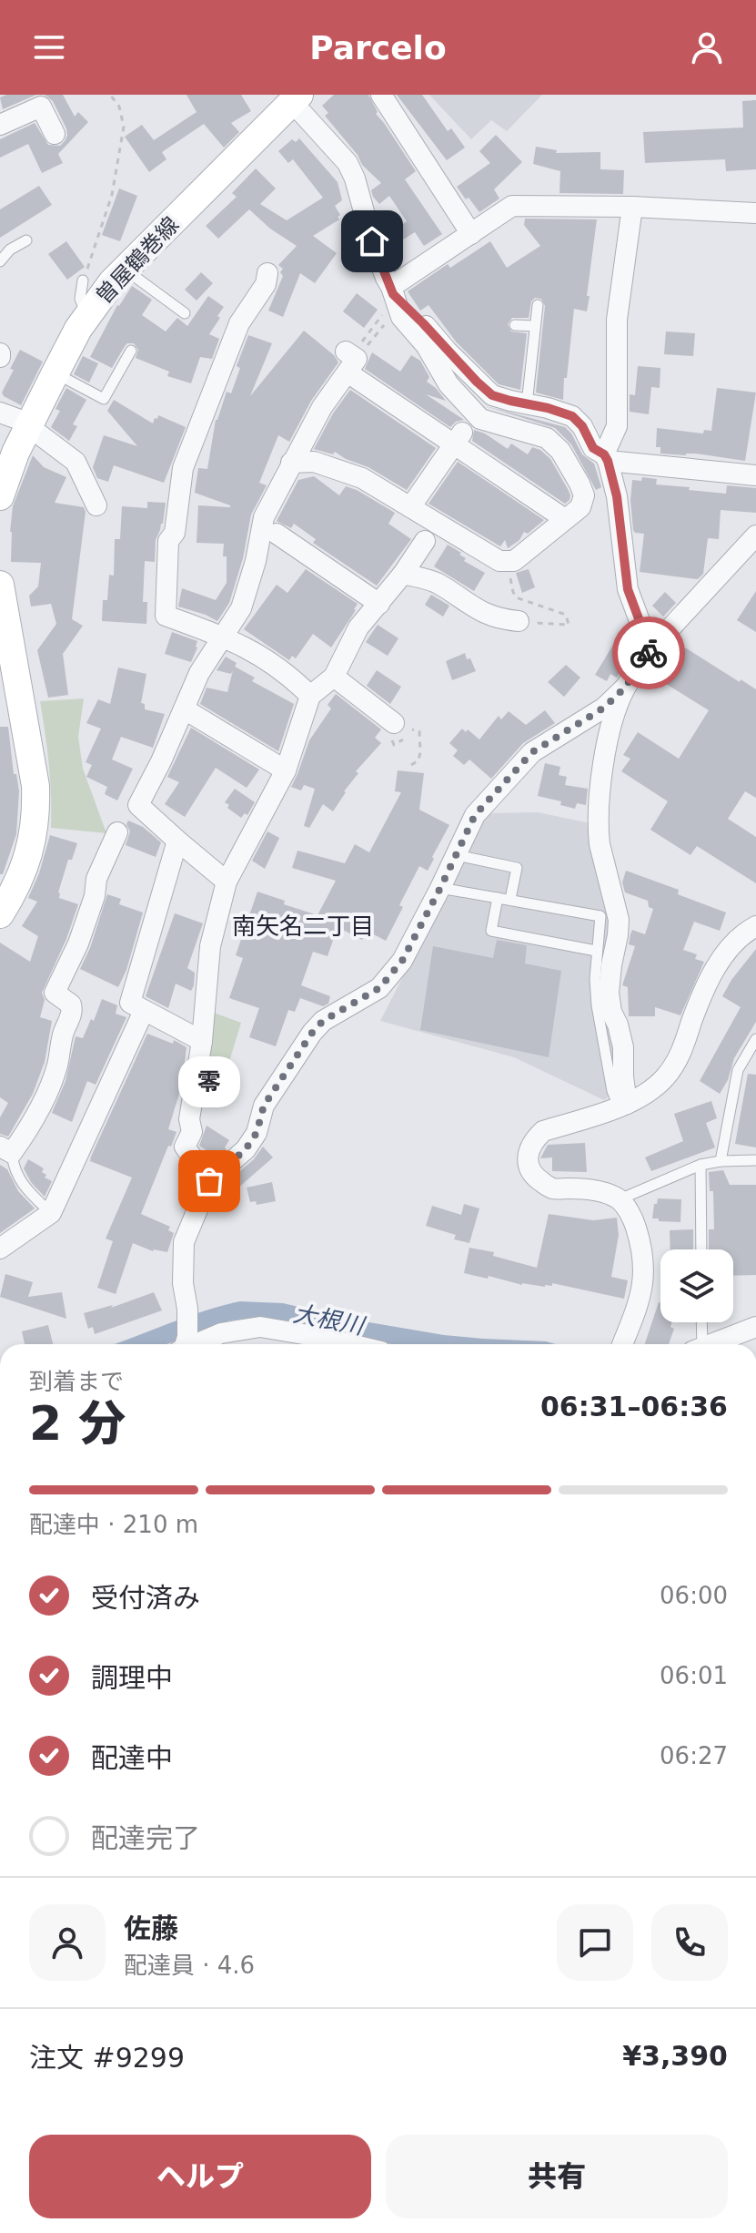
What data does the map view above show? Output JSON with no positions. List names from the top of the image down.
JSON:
{
  "streets": {
    "main road": ["曽屋鶴巻線"]
  },
  "districts": ["南矢名二丁目"],
  "water": ["大根川"],
  "places": ["零"],
  "page": {
    "header": "Parcelo",
    "bubble": "零",
    "heading": ["2 分", "到着まで", "06:31–06:36"],
    "panel": [
      "佐藤",
      "配達員 · 4.6",
      "注文 #9299",
      "¥3,390"
    ],
    "bar": "配達中 · 210 m",
    "list": [
      ["受付済み", "06:00"],
      ["調理中", "06:01"],
      ["配達中", "06:27"],
      "配達完了"
    ],
    "buttons": ["ヘルプ", "共有"]
  }
}
